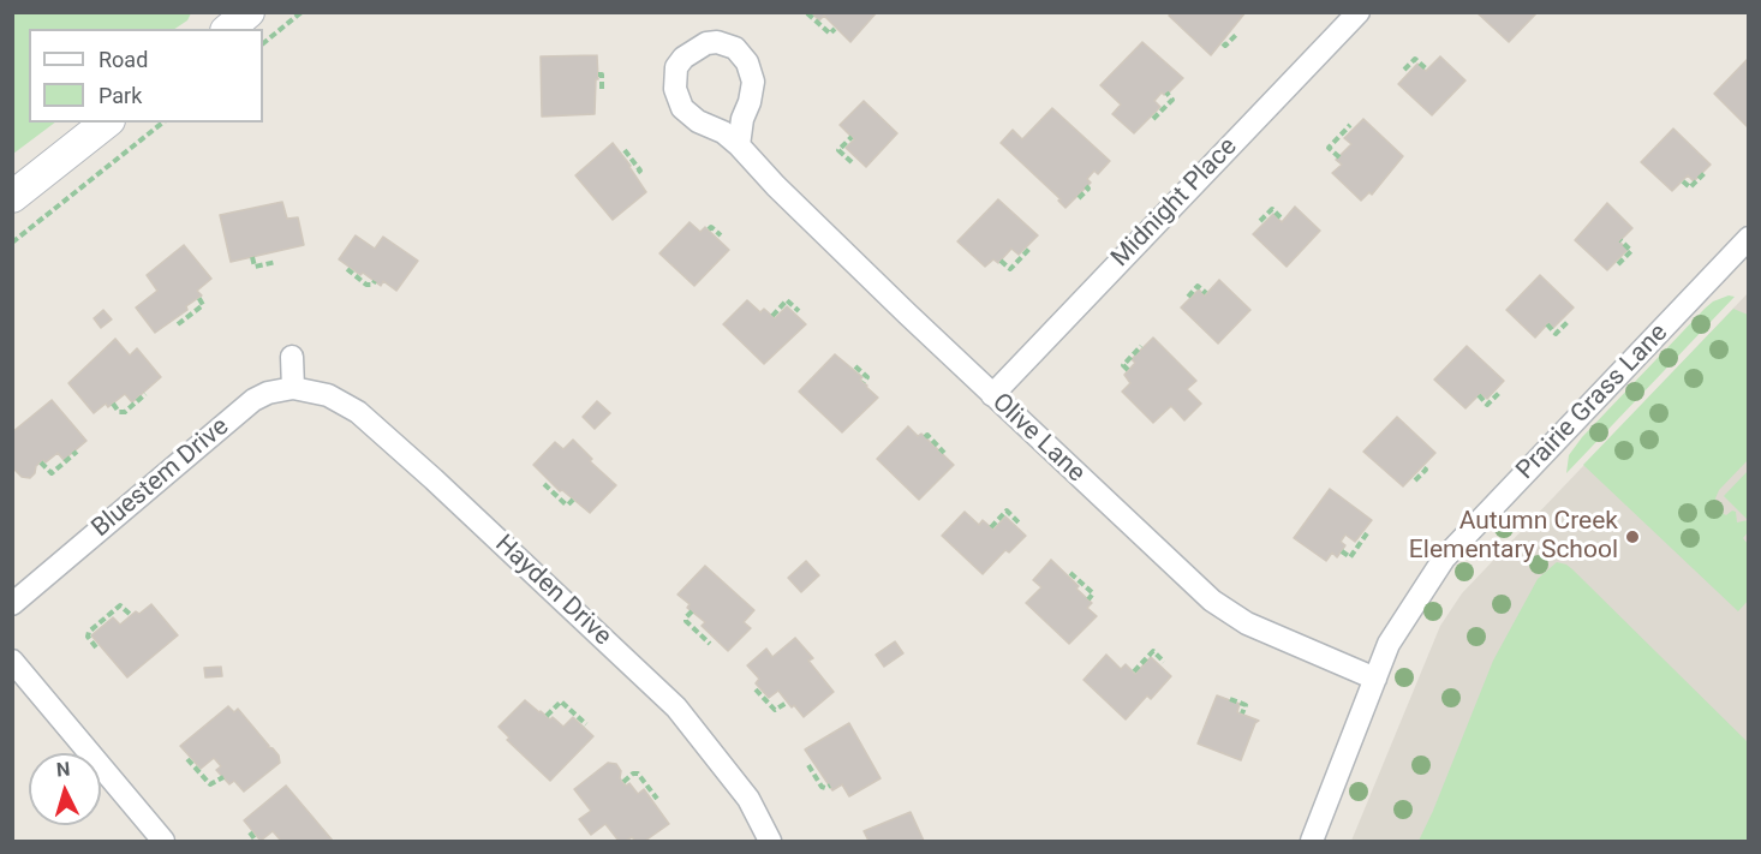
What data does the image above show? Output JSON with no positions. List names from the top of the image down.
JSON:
{
  "streets": {
    "street": [
      "Midnight Place",
      "Prairie Grass Lane",
      "Olive Lane",
      "Bluestem Drive",
      "Hayden Drive"
    ]
  },
  "crossings": [
    ["Midnight Place", "Olive Lane"],
    ["Prairie Grass Lane", "Olive Lane"],
    ["Bluestem Drive", "Hayden Drive"]
  ],
  "places": ["Autumn Creek Elementary School"],
  "legend": ["Road", "Park"],
  "north": "top"
}
